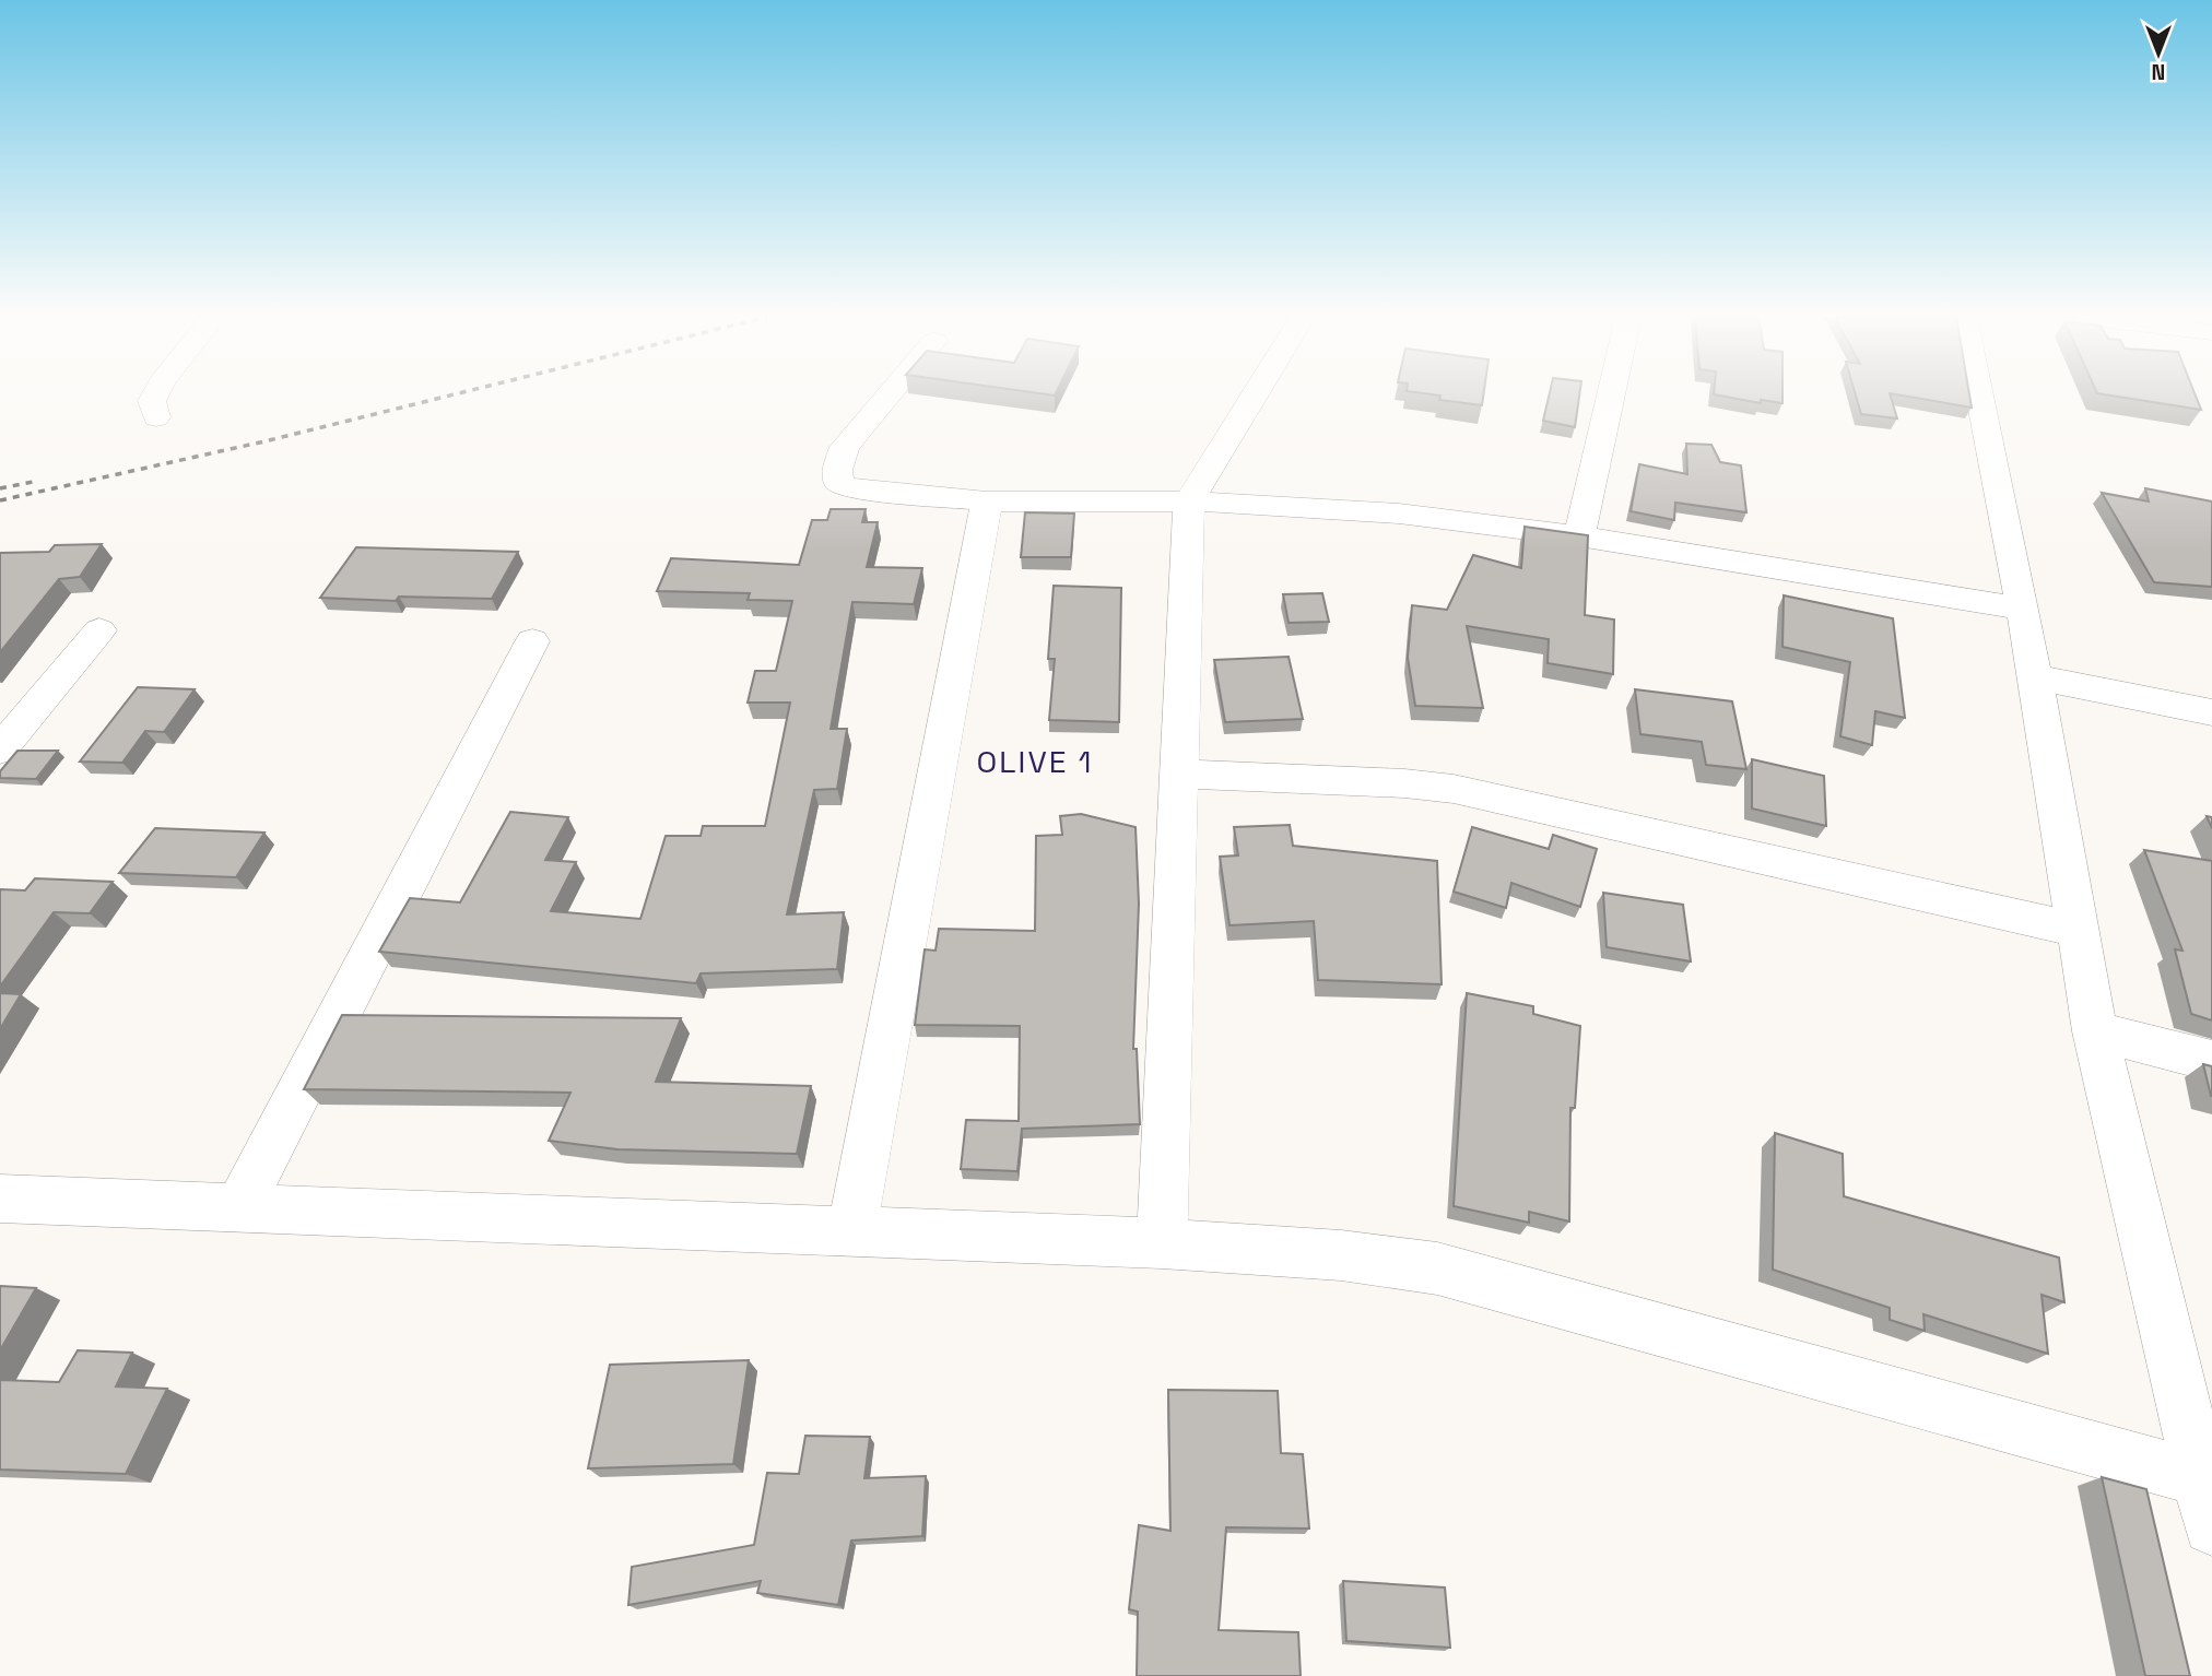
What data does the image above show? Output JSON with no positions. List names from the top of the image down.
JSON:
{
  "districts": ["OLIVE 1"],
  "north": "bottom"
}
